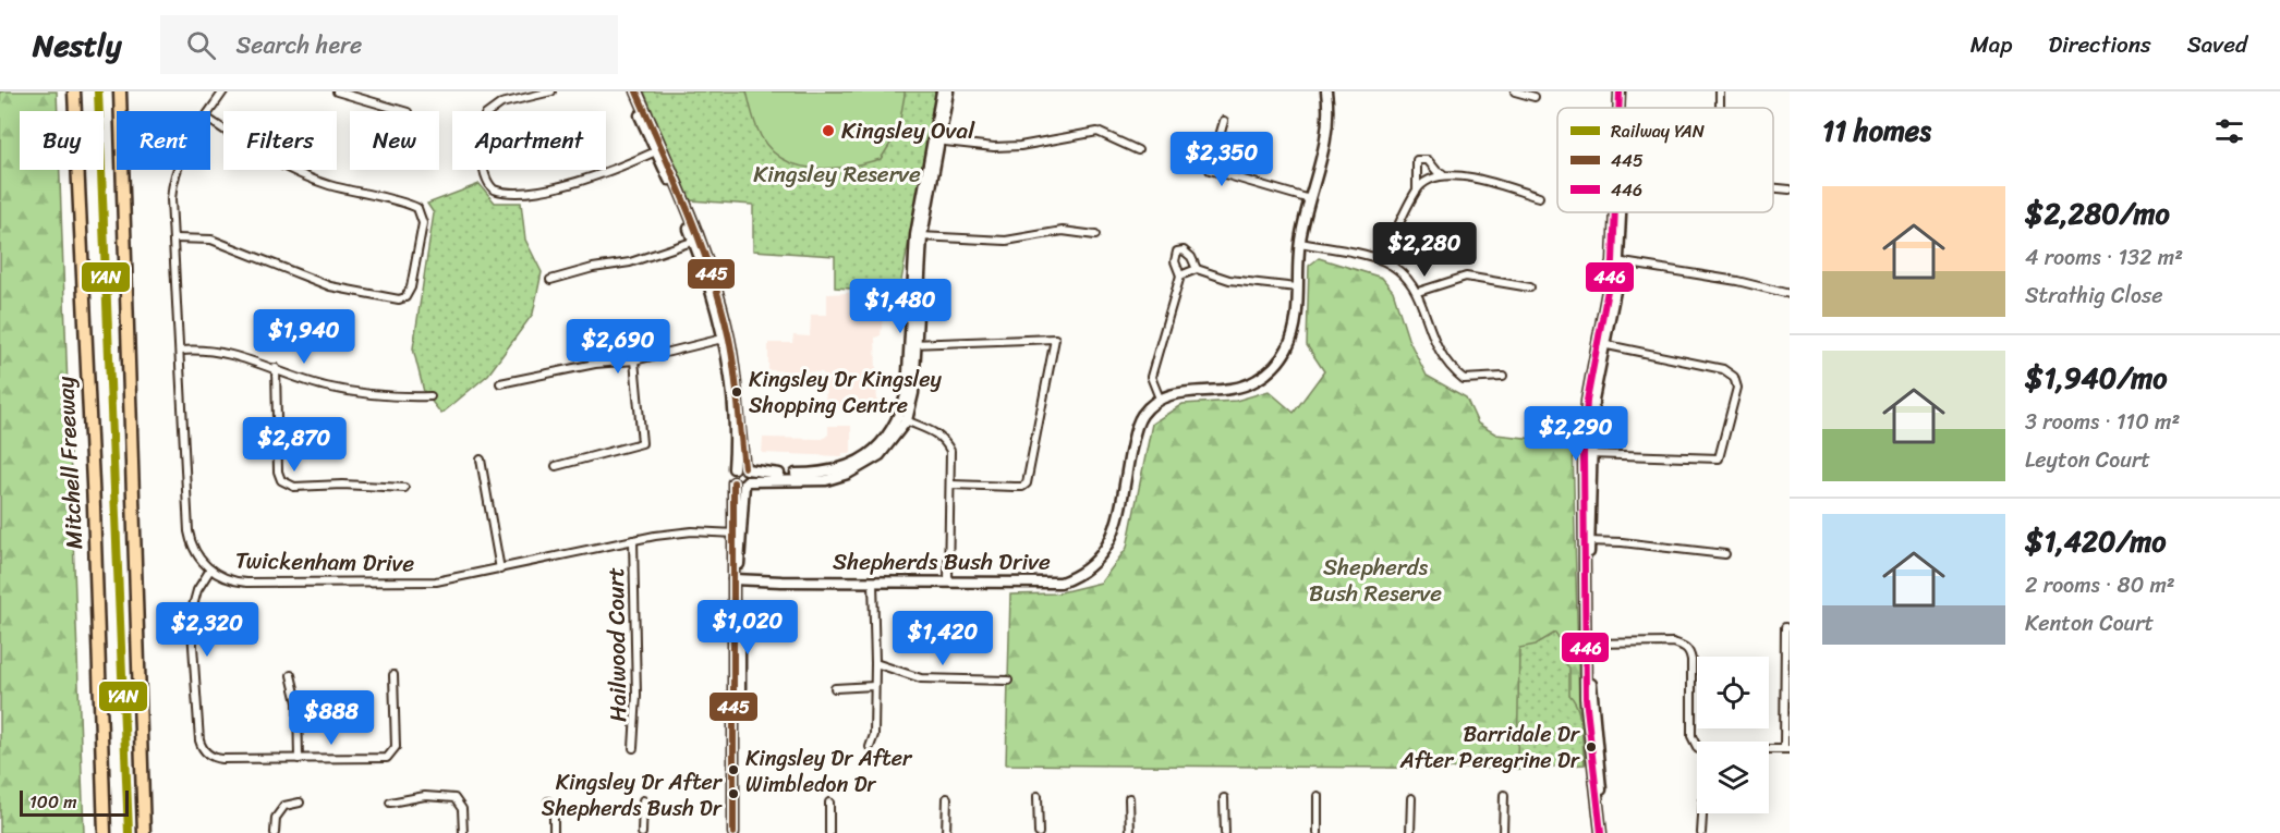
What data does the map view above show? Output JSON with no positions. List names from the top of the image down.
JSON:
{
  "streets": {
    "highway": ["Mitchell Freeway"],
    "street": ["Twickenham Drive", "Shepherds Bush Drive", "Hailwood Court"]
  },
  "crossings": [
    ["Twickenham Drive", "Hailwood Court"]
  ],
  "parks": ["Kingsley Reserve", "Shepherds Bush Reserve"],
  "places": [
    "Kingsley Oval",
    "Kingsley Dr Kingsley Shopping Centre",
    "Barridale Dr After Peregrine Dr",
    "Kingsley Dr After Wimbledon Dr",
    "Kingsley Dr After Shepherds Bush Dr"
  ],
  "lines": ["rail line YAN", "transit line 445", "transit line 446"],
  "legend": ["Railway YAN", "445", "446"],
  "scale_bar": "100 m",
  "page": {
    "header": "Nestly",
    "search": "Search here",
    "nav": ["Map", "Directions", "Saved"],
    "heading": "11 homes",
    "chip": [
      "Buy",
      "Rent",
      "Filters",
      "New",
      "Apartment"
    ],
    "price": [
      "$2,350",
      "$2,280",
      "$1,480",
      "$1,940",
      "$2,690",
      "$2,290",
      "$2,870",
      "$1,020",
      "$2,320",
      "$1,420",
      "$888"
    ],
    "list": [
      {
        "name": "$2,280/mo",
        "note": "4 rooms · 132 m² · Strathig Close"
      },
      {
        "name": "$1,940/mo",
        "note": "3 rooms · 110 m² · Leyton Court"
      },
      {
        "name": "$1,420/mo",
        "note": "2 rooms · 80 m² · Kenton Court"
      }
    ],
    "scale": "100 m"
  }
}
